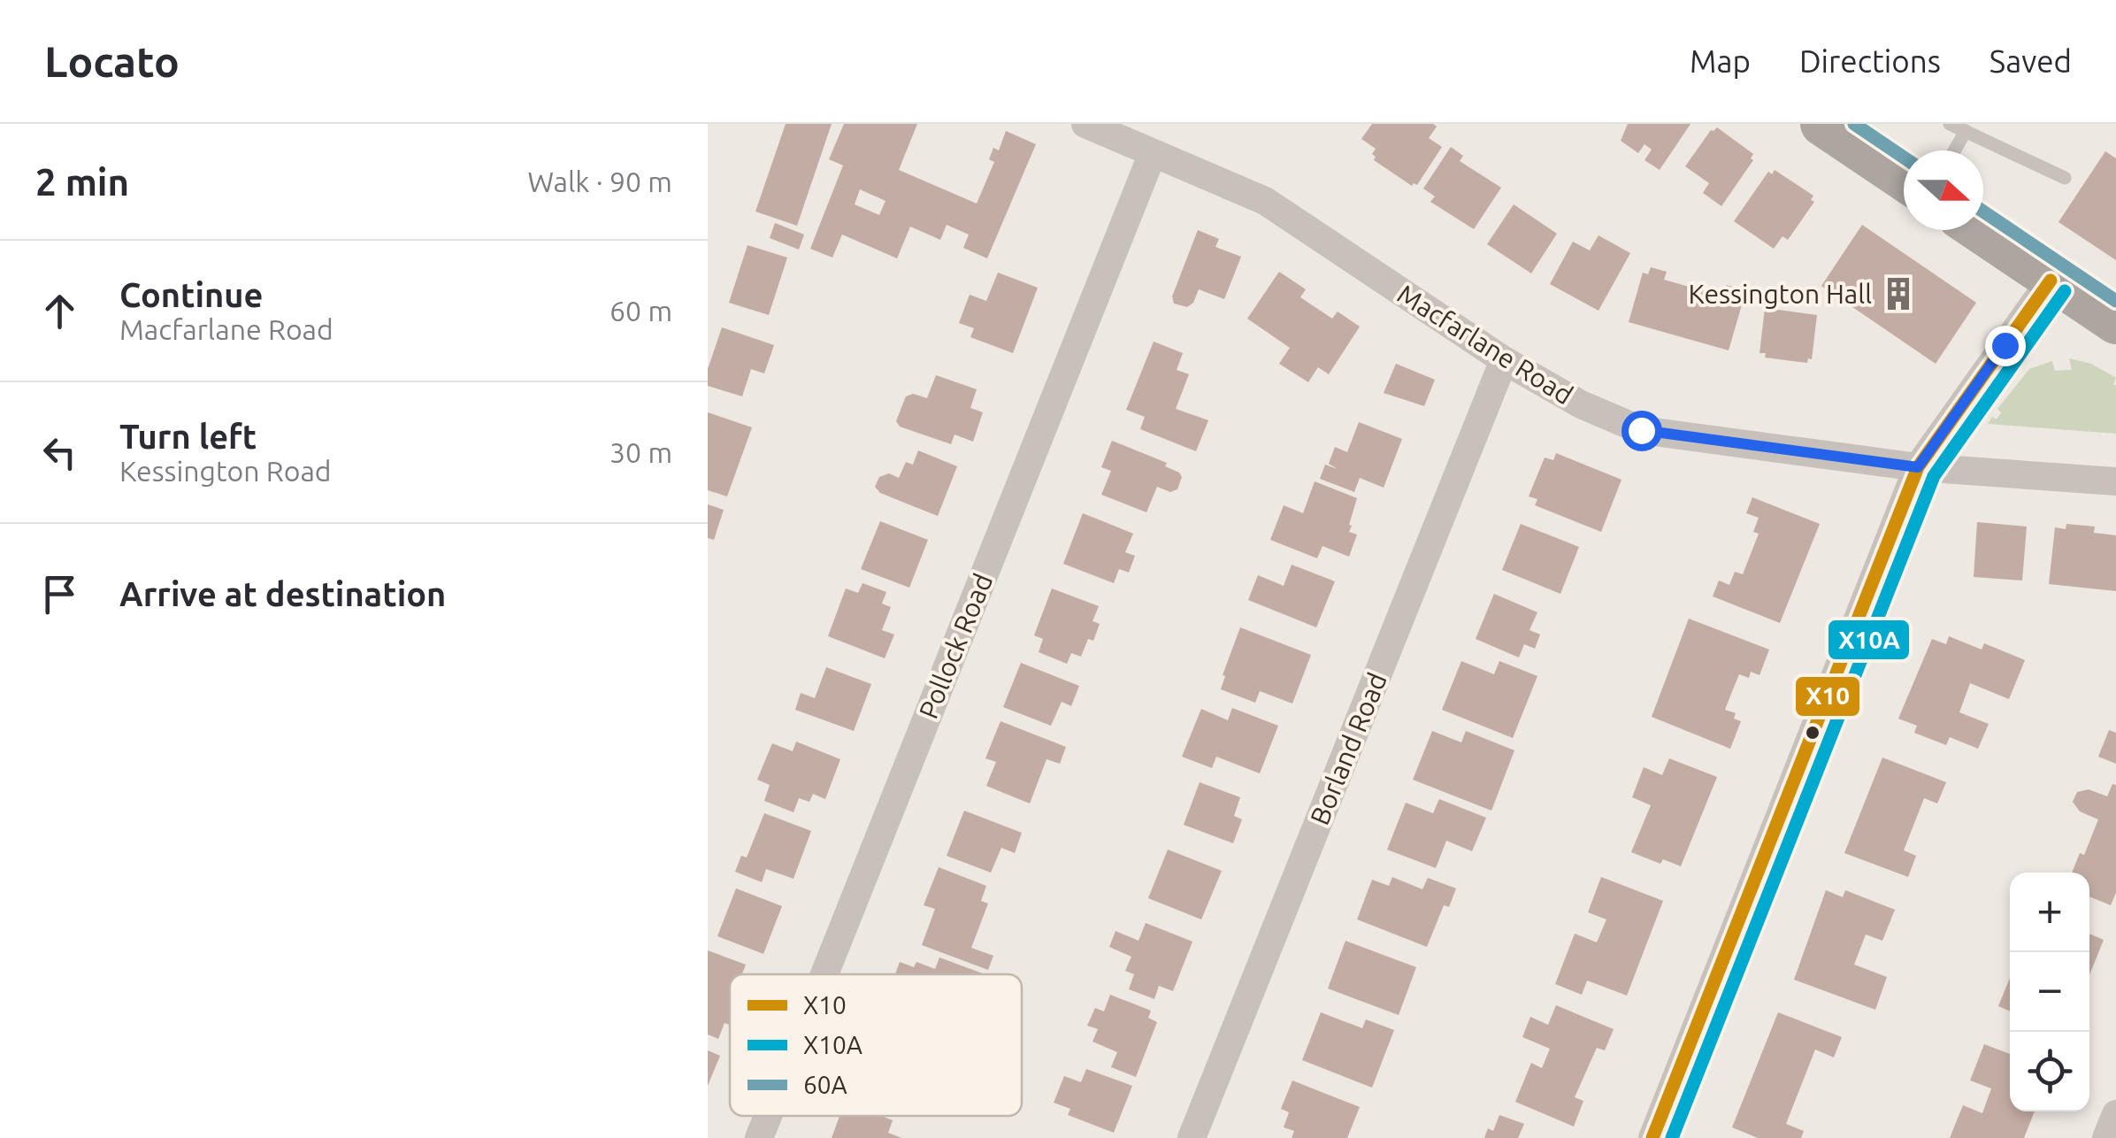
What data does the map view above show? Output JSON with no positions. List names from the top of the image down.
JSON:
{
  "streets": {
    "street": ["Macfarlane Road", "Pollock Road", "Borland Road"]
  },
  "crossings": [
    ["Macfarlane Road", "Pollock Road"],
    ["Macfarlane Road", "Borland Road"]
  ],
  "places": {
    "building": ["Kessington Hall"]
  },
  "lines": ["transit line 60A", "transit line X10", "transit line X10A"],
  "legend": ["X10", "X10A", "60A"],
  "north": "right",
  "page": {
    "header": "Locato",
    "nav": ["Map", "Directions", "Saved"],
    "heading": ["2 min", "Walk · 90 m"],
    "list": [
      ["Continue", "Macfarlane Road", "60 m"],
      ["Turn left", "Kessington Road", "30 m"],
      "Arrive at destination"
    ],
    "map_buttons": ["+", "−"]
  }
}
